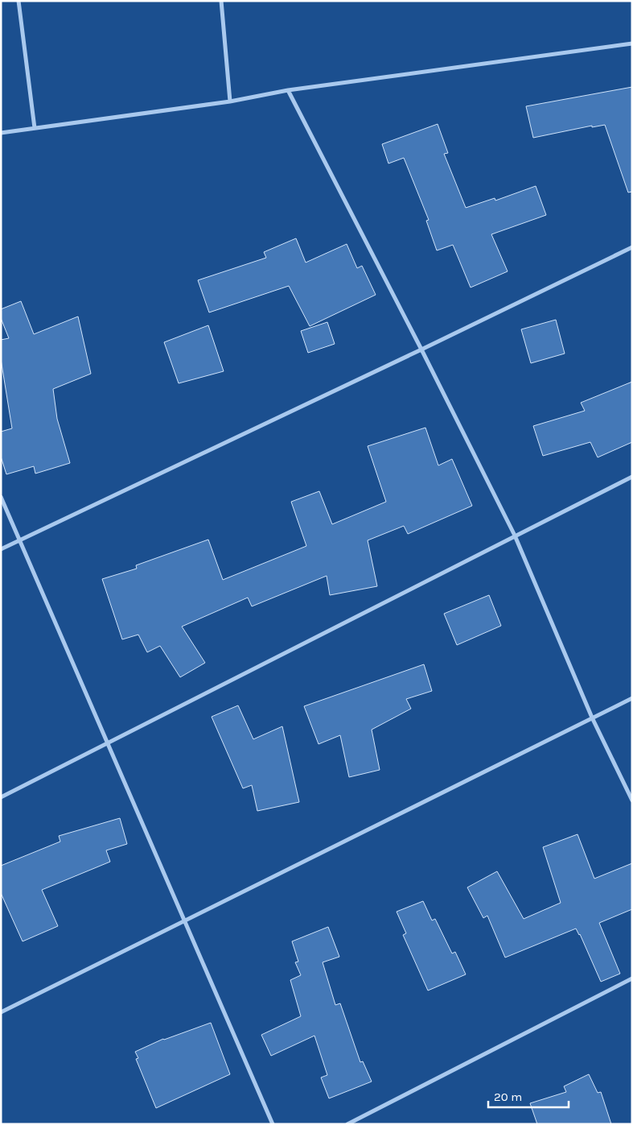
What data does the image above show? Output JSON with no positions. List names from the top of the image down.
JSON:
{
  "scale_bar": "20 m"
}
